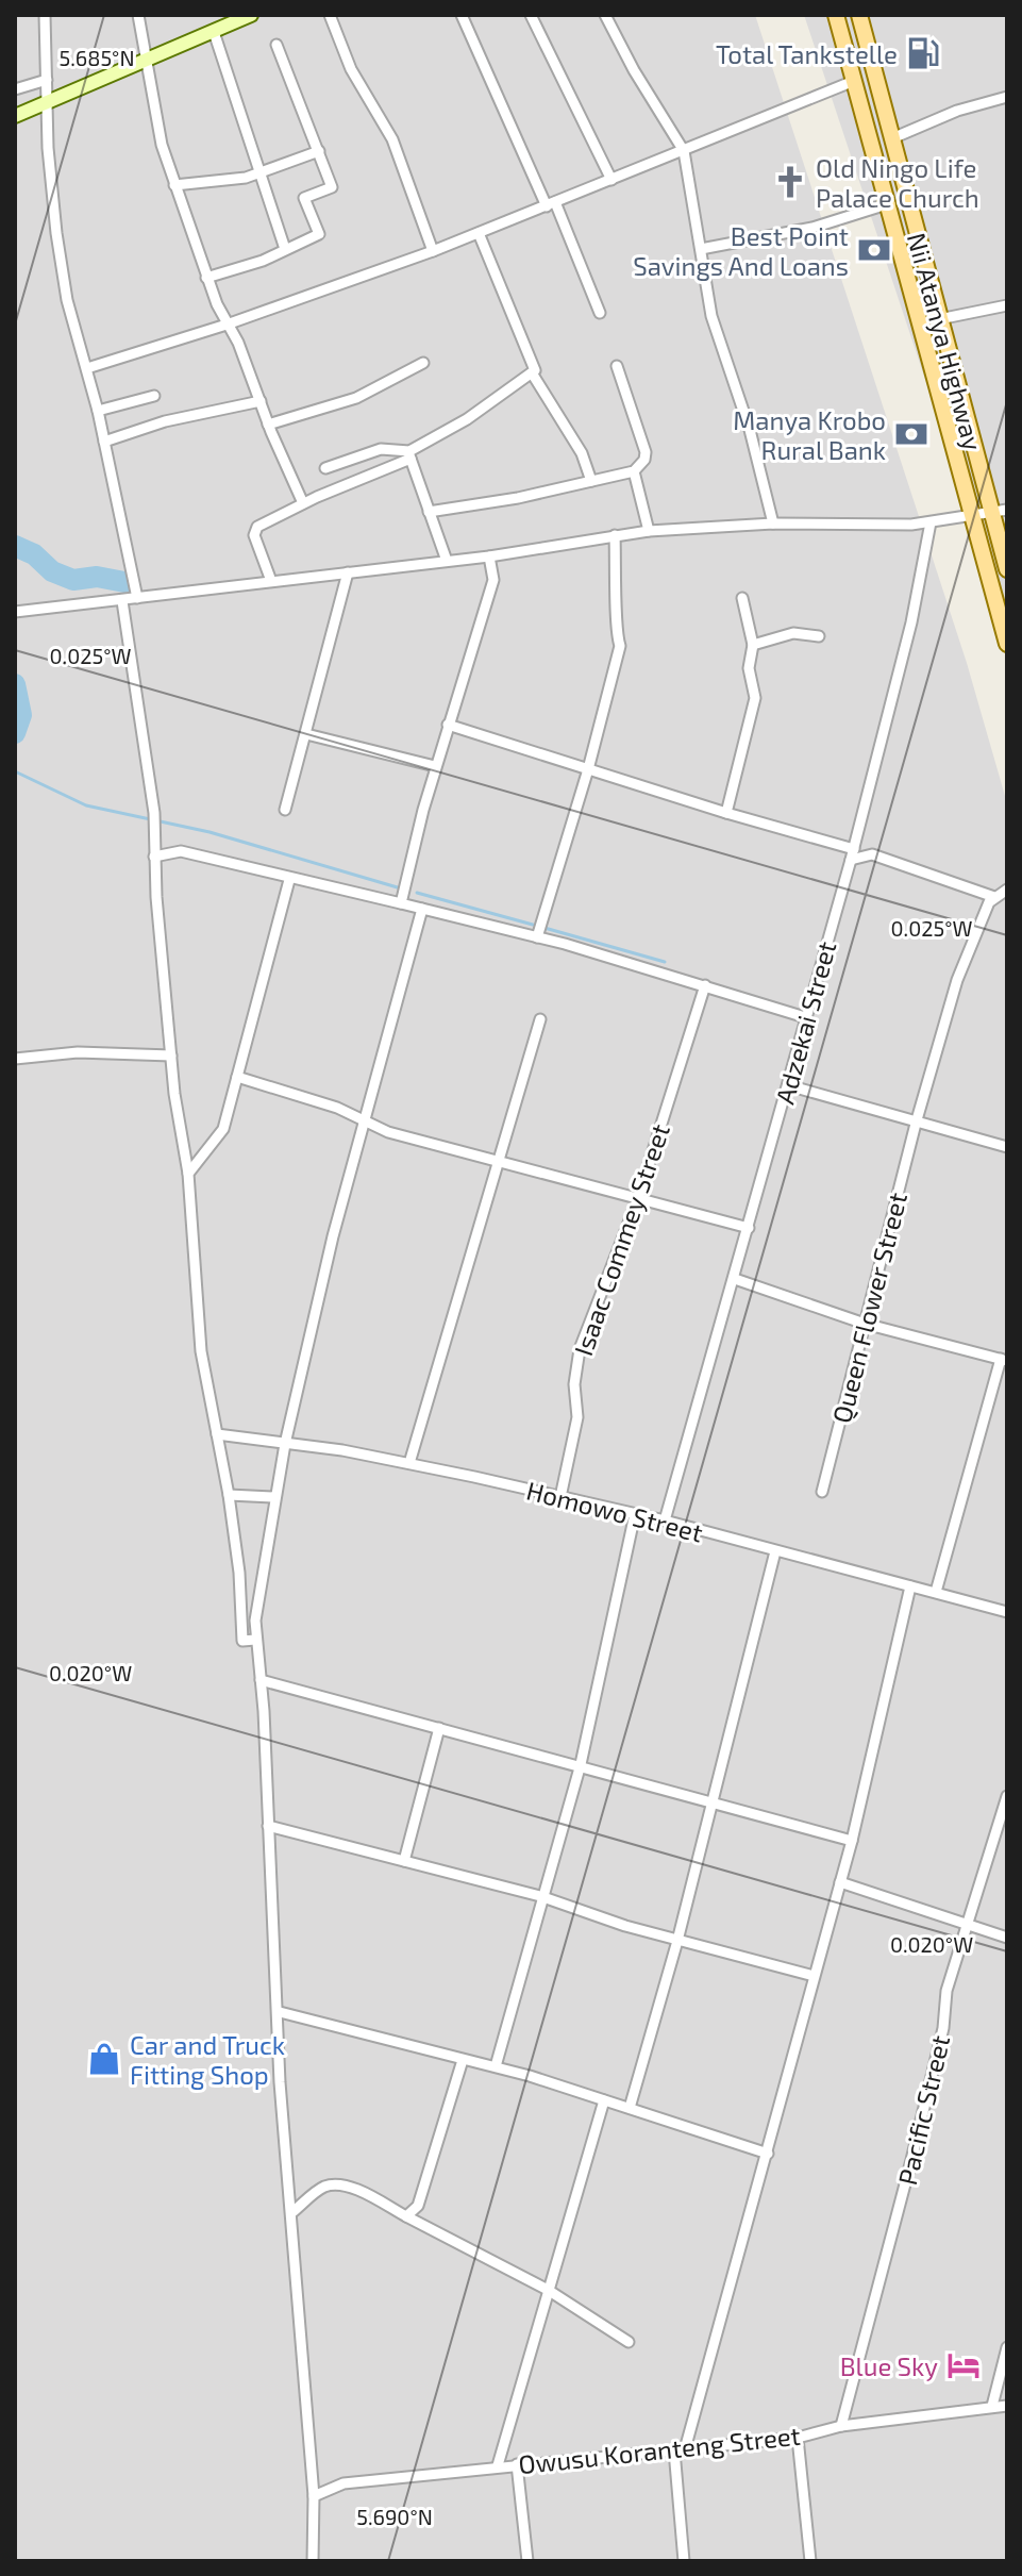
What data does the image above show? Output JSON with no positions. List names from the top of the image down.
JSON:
{
  "streets": {
    "main road": ["Nii Atanya Highway"],
    "street": [
      "Adzekai Street",
      "Isaac Commey Street",
      "Queen Flower Street",
      "Homowo Street",
      "Pacific Street",
      "Owusu Koranteng Street"
    ]
  },
  "crossings": [
    ["Adzekai Street", "Homowo Street"],
    ["Isaac Commey Street", "Homowo Street"],
    ["Pacific Street", "Owusu Koranteng Street"]
  ],
  "places": {
    "fuel station": ["Total Tankstelle"],
    "church": ["Old Ningo Life Palace Church"],
    "bank": ["Best Point Savings And Loans", "Manya Krobo Rural Bank"],
    "shop": ["Car and Truck Fitting Shop"],
    "hotel": ["Blue Sky"]
  },
  "coordinates": [
    "5.685°N",
    "0.025°W",
    "0.020°W",
    "5.690°N"
  ]
}
